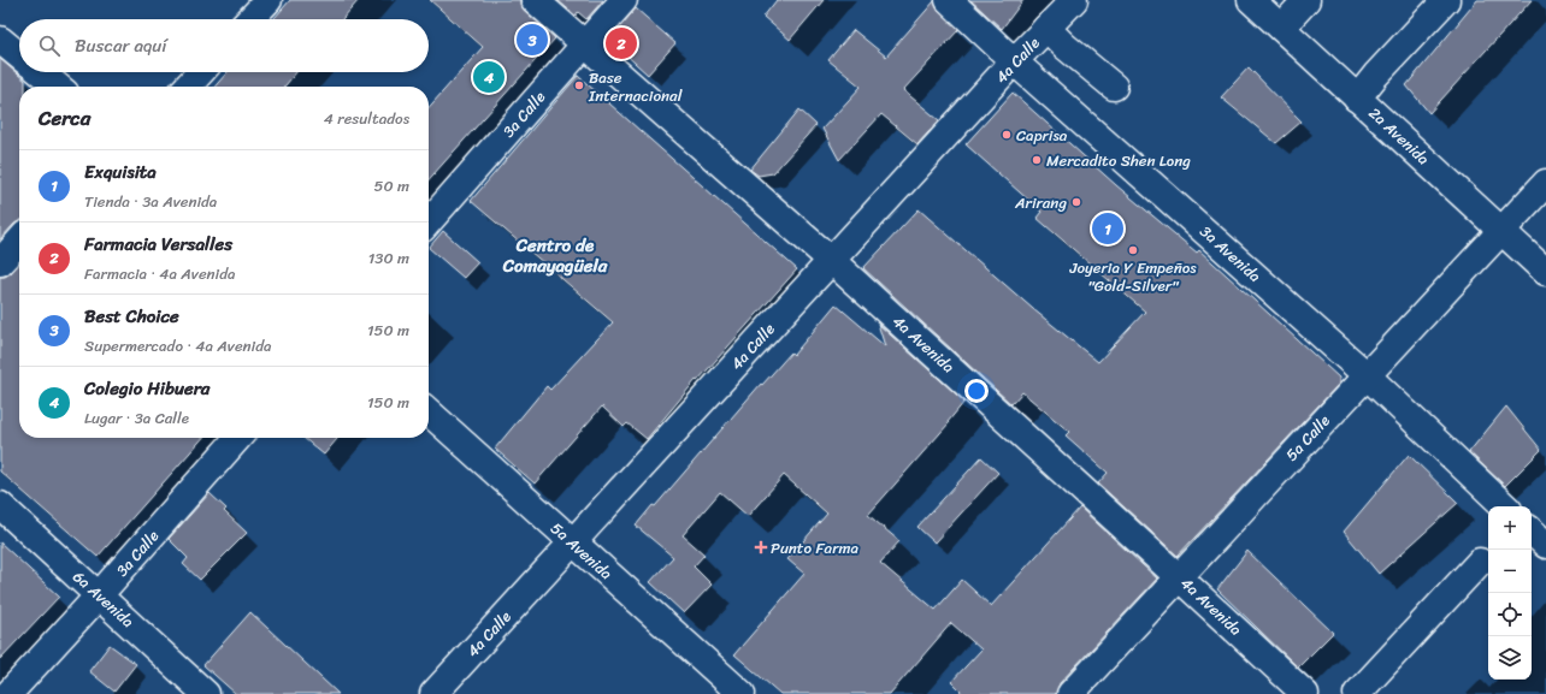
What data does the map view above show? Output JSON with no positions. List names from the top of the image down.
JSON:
{
  "streets": {
    "street": [
      "4a Calle",
      "3a Calle",
      "2a Avenida",
      "3a Avenida",
      "4a Avenida",
      "5a Calle",
      "5a Avenida",
      "6a Avenida"
    ]
  },
  "crossings": [
    ["4a Calle", "3a Avenida"],
    ["4a Calle", "4a Avenida"],
    ["4a Calle", "5a Avenida"],
    ["3a Calle", "4a Avenida"],
    ["3a Calle", "6a Avenida"],
    ["2a Avenida", "5a Calle"],
    ["3a Avenida", "5a Calle"],
    ["4a Avenida", "5a Calle"]
  ],
  "districts": ["Centro de Comayagüela"],
  "places": {
    "other": [
      "Base Internacional",
      "Caprisa",
      "Mercadito Shen Long",
      "Arirang",
      "Joyeria Y Empeños \"Gold-Silver\""
    ],
    "health": ["Punto Farma"]
  },
  "page": {
    "search": "Buscar aquí",
    "pins": [
      "3",
      "2",
      "4",
      "1"
    ],
    "heading": ["Cerca", "4 resultados"],
    "list": [
      {
        "mark": "1",
        "name": "Exquisita",
        "note": "Tienda · 3a Avenida",
        "value": "50 m"
      },
      {
        "mark": "2",
        "name": "Farmacia Versalles",
        "note": "Farmacia · 4a Avenida",
        "value": "130 m"
      },
      {
        "mark": "3",
        "name": "Best Choice",
        "note": "Supermercado · 4a Avenida",
        "value": "150 m"
      },
      {
        "mark": "4",
        "name": "Colegio Hibuera",
        "note": "Lugar · 3a Calle",
        "value": "150 m"
      }
    ],
    "map_buttons": ["+", "−"]
  }
}
